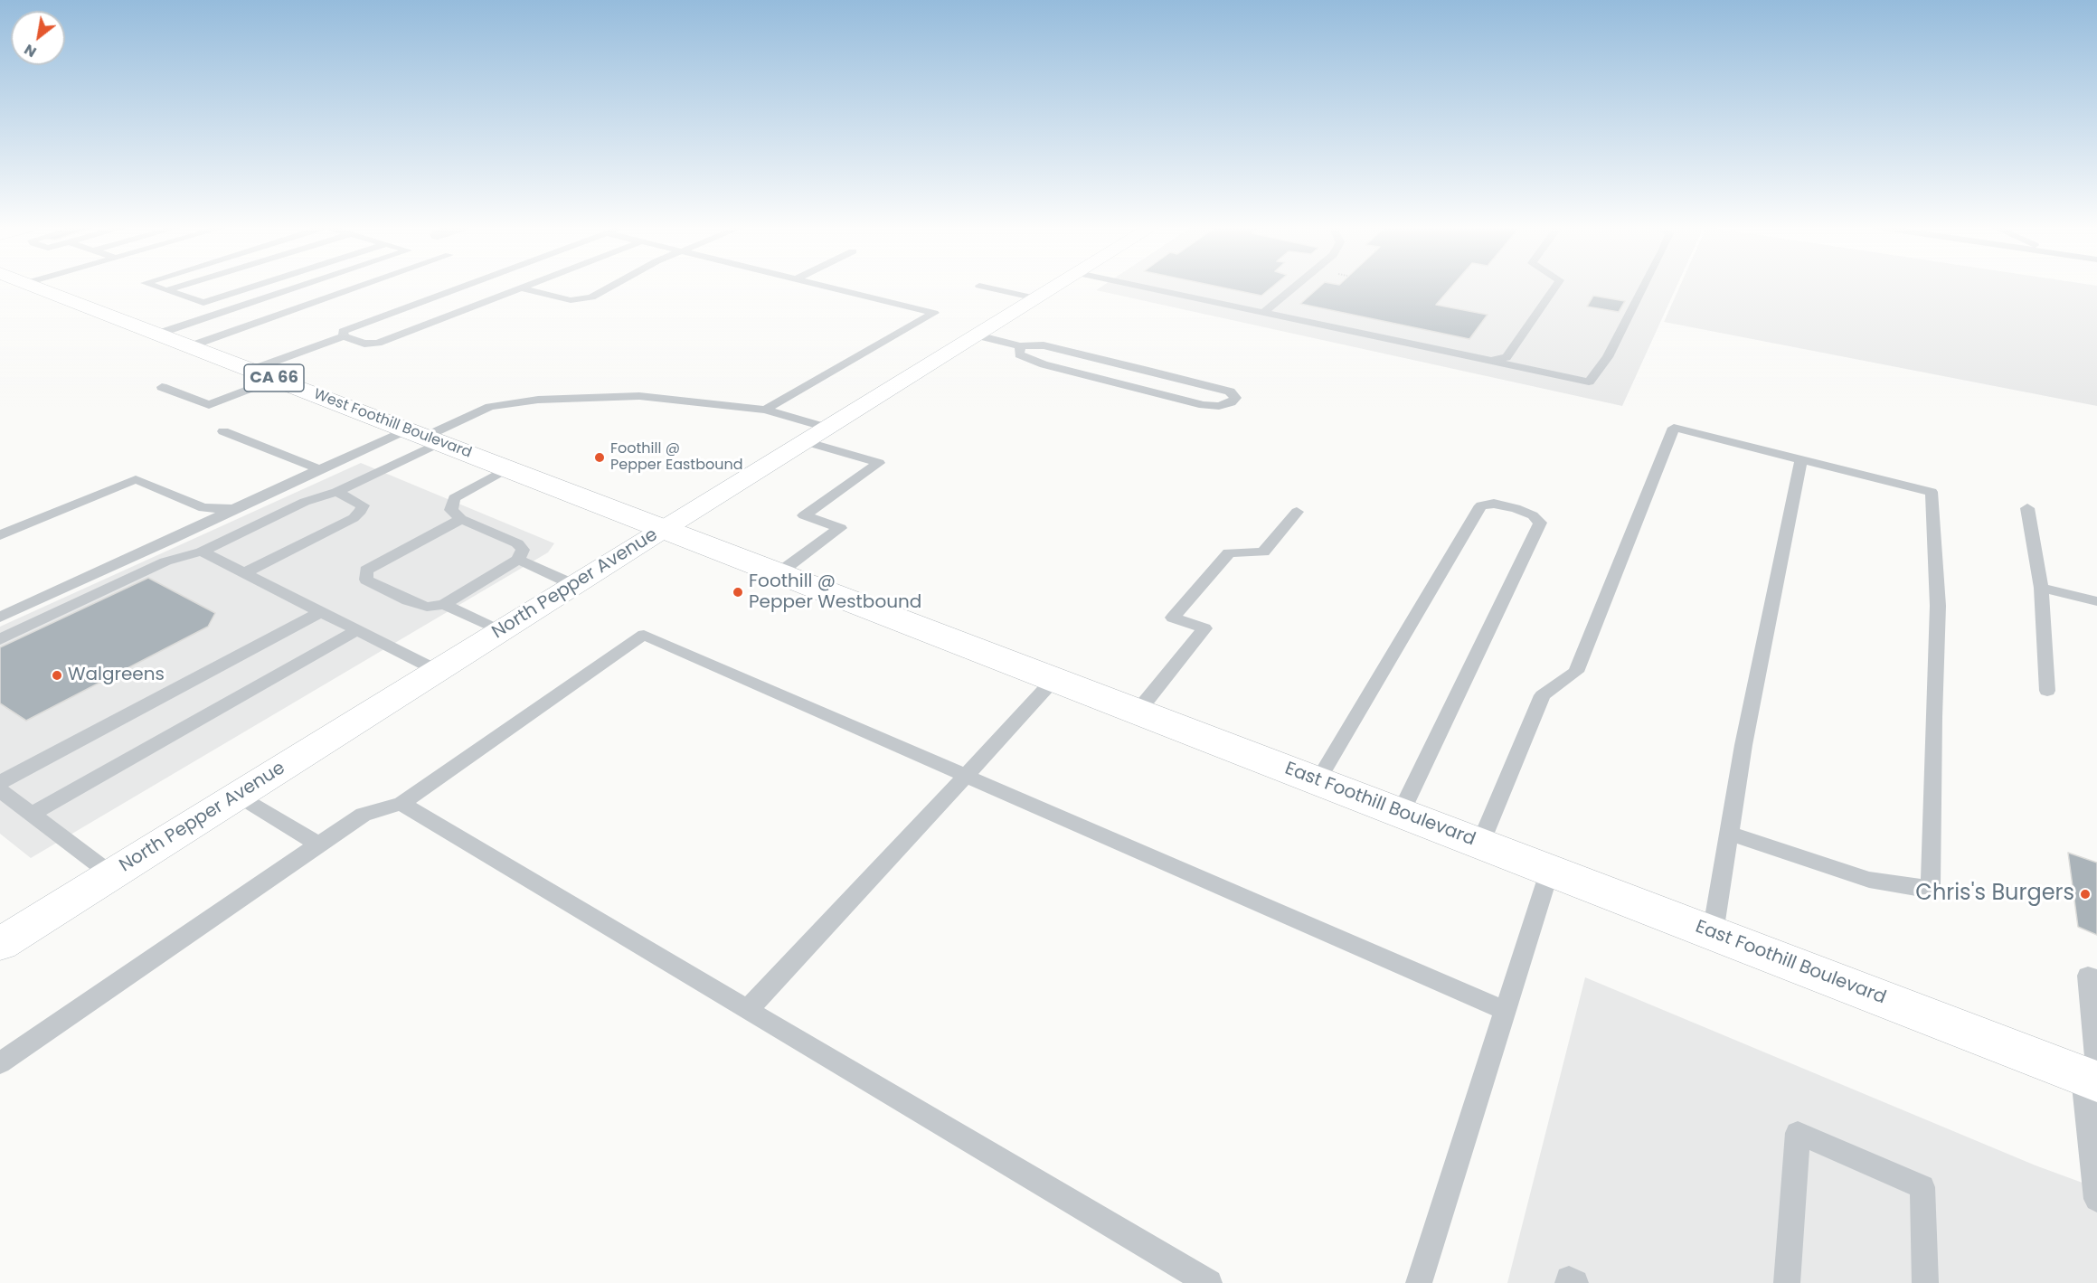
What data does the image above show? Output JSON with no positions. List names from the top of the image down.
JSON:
{
  "streets": {
    "main road": [
      "CA 66",
      "West Foothill Boulevard",
      "North Pepper Avenue",
      "East Foothill Boulevard"
    ]
  },
  "crossings": [
    ["West Foothill Boulevard", "North Pepper Avenue"],
    ["West Foothill Boulevard", "East Foothill Boulevard"],
    ["North Pepper Avenue", "East Foothill Boulevard"]
  ],
  "places": [
    "Foothill @ Pepper Eastbound",
    "Foothill @ Pepper Westbound",
    "Walgreens",
    "Chris's Burgers"
  ],
  "north": "bottom left"
}
